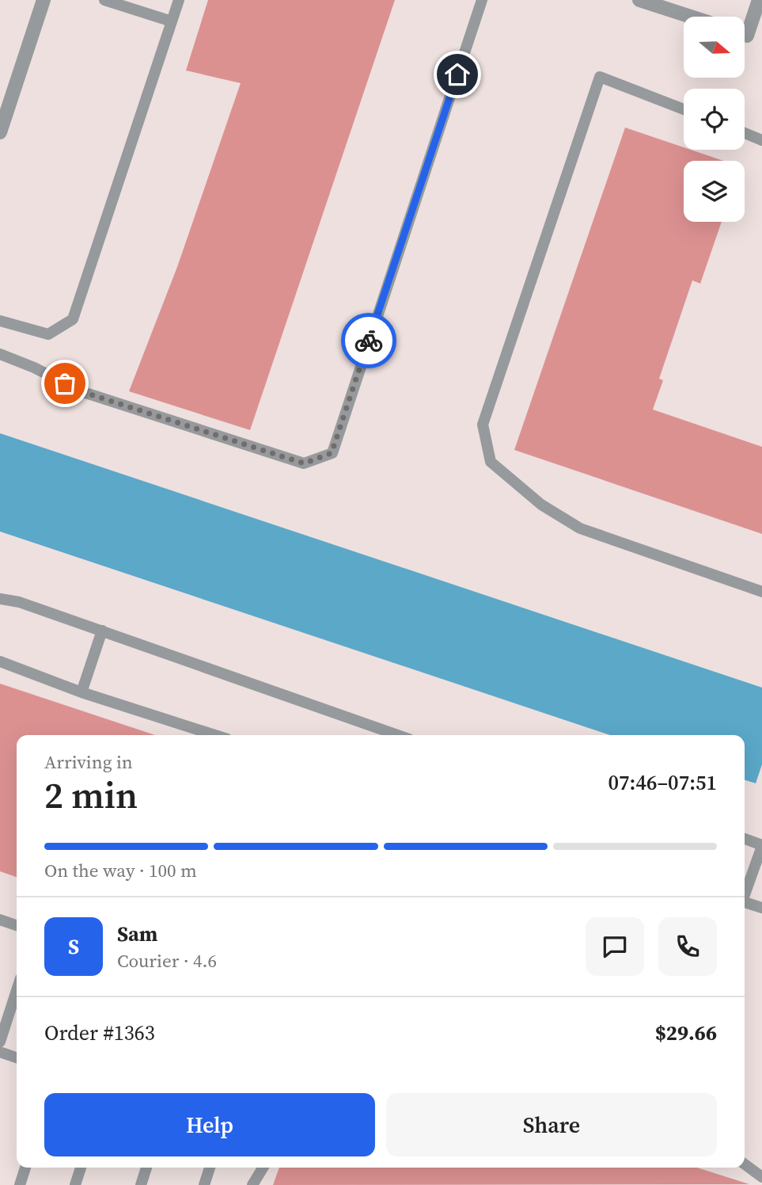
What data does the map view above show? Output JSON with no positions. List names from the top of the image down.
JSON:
{
  "north": "right",
  "page": {
    "heading": ["2 min", "Arriving in", "07:46–07:51"],
    "panel": [
      "Sam",
      "Courier · 4.6",
      "Order #1363",
      "$29.66"
    ],
    "bar": "On the way · 100 m",
    "round": "S",
    "buttons": ["Help", "Share"]
  }
}
